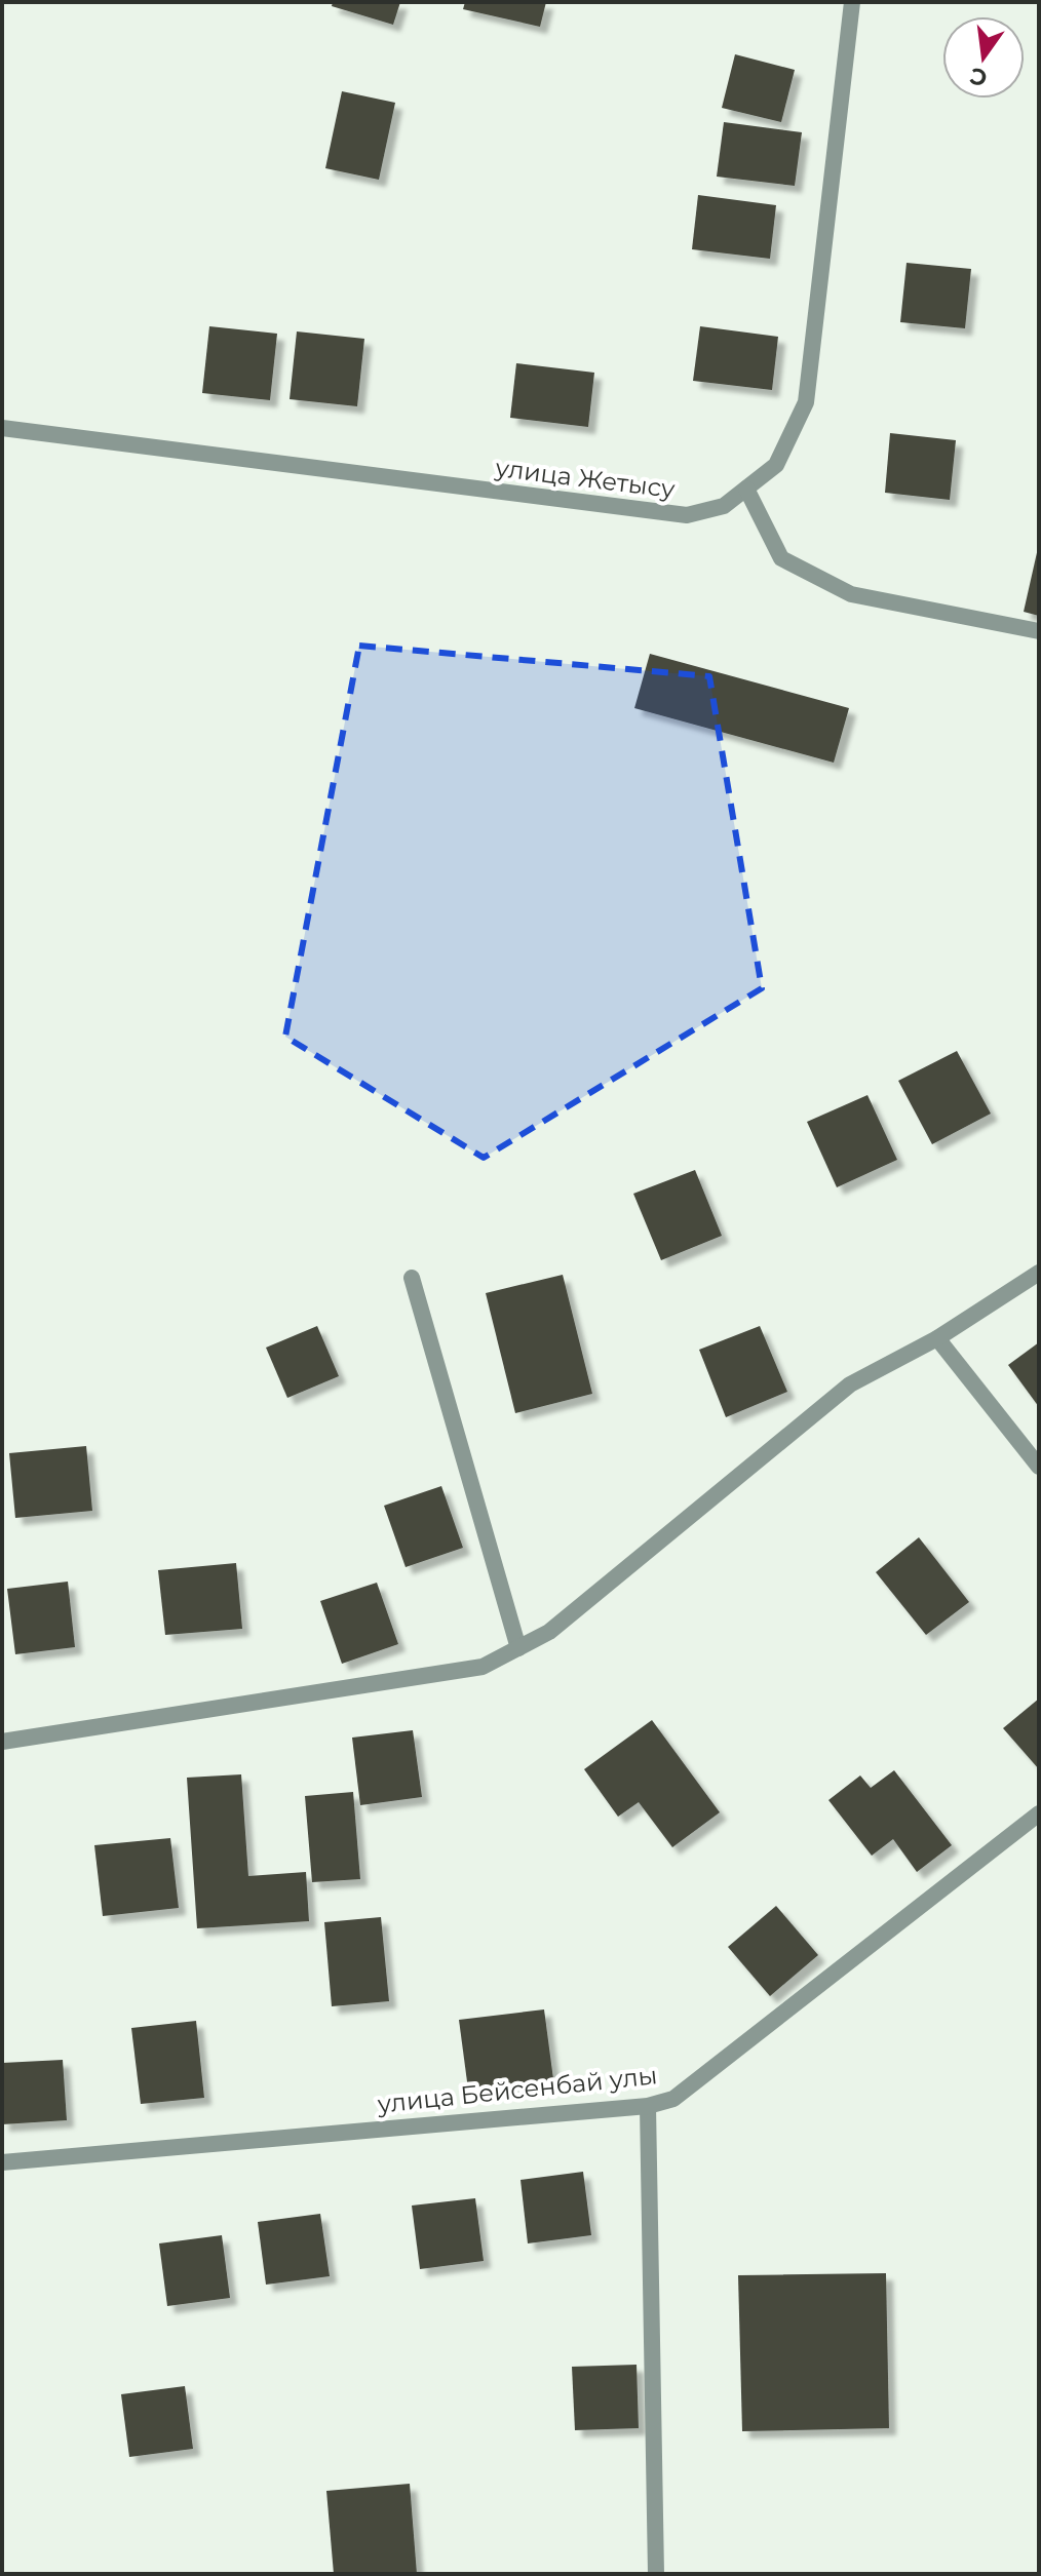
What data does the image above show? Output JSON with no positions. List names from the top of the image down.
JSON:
{
  "streets": {
    "street": ["улица Жетысу", "улица Бейсенбай улы"]
  },
  "north": "bottom"
}
